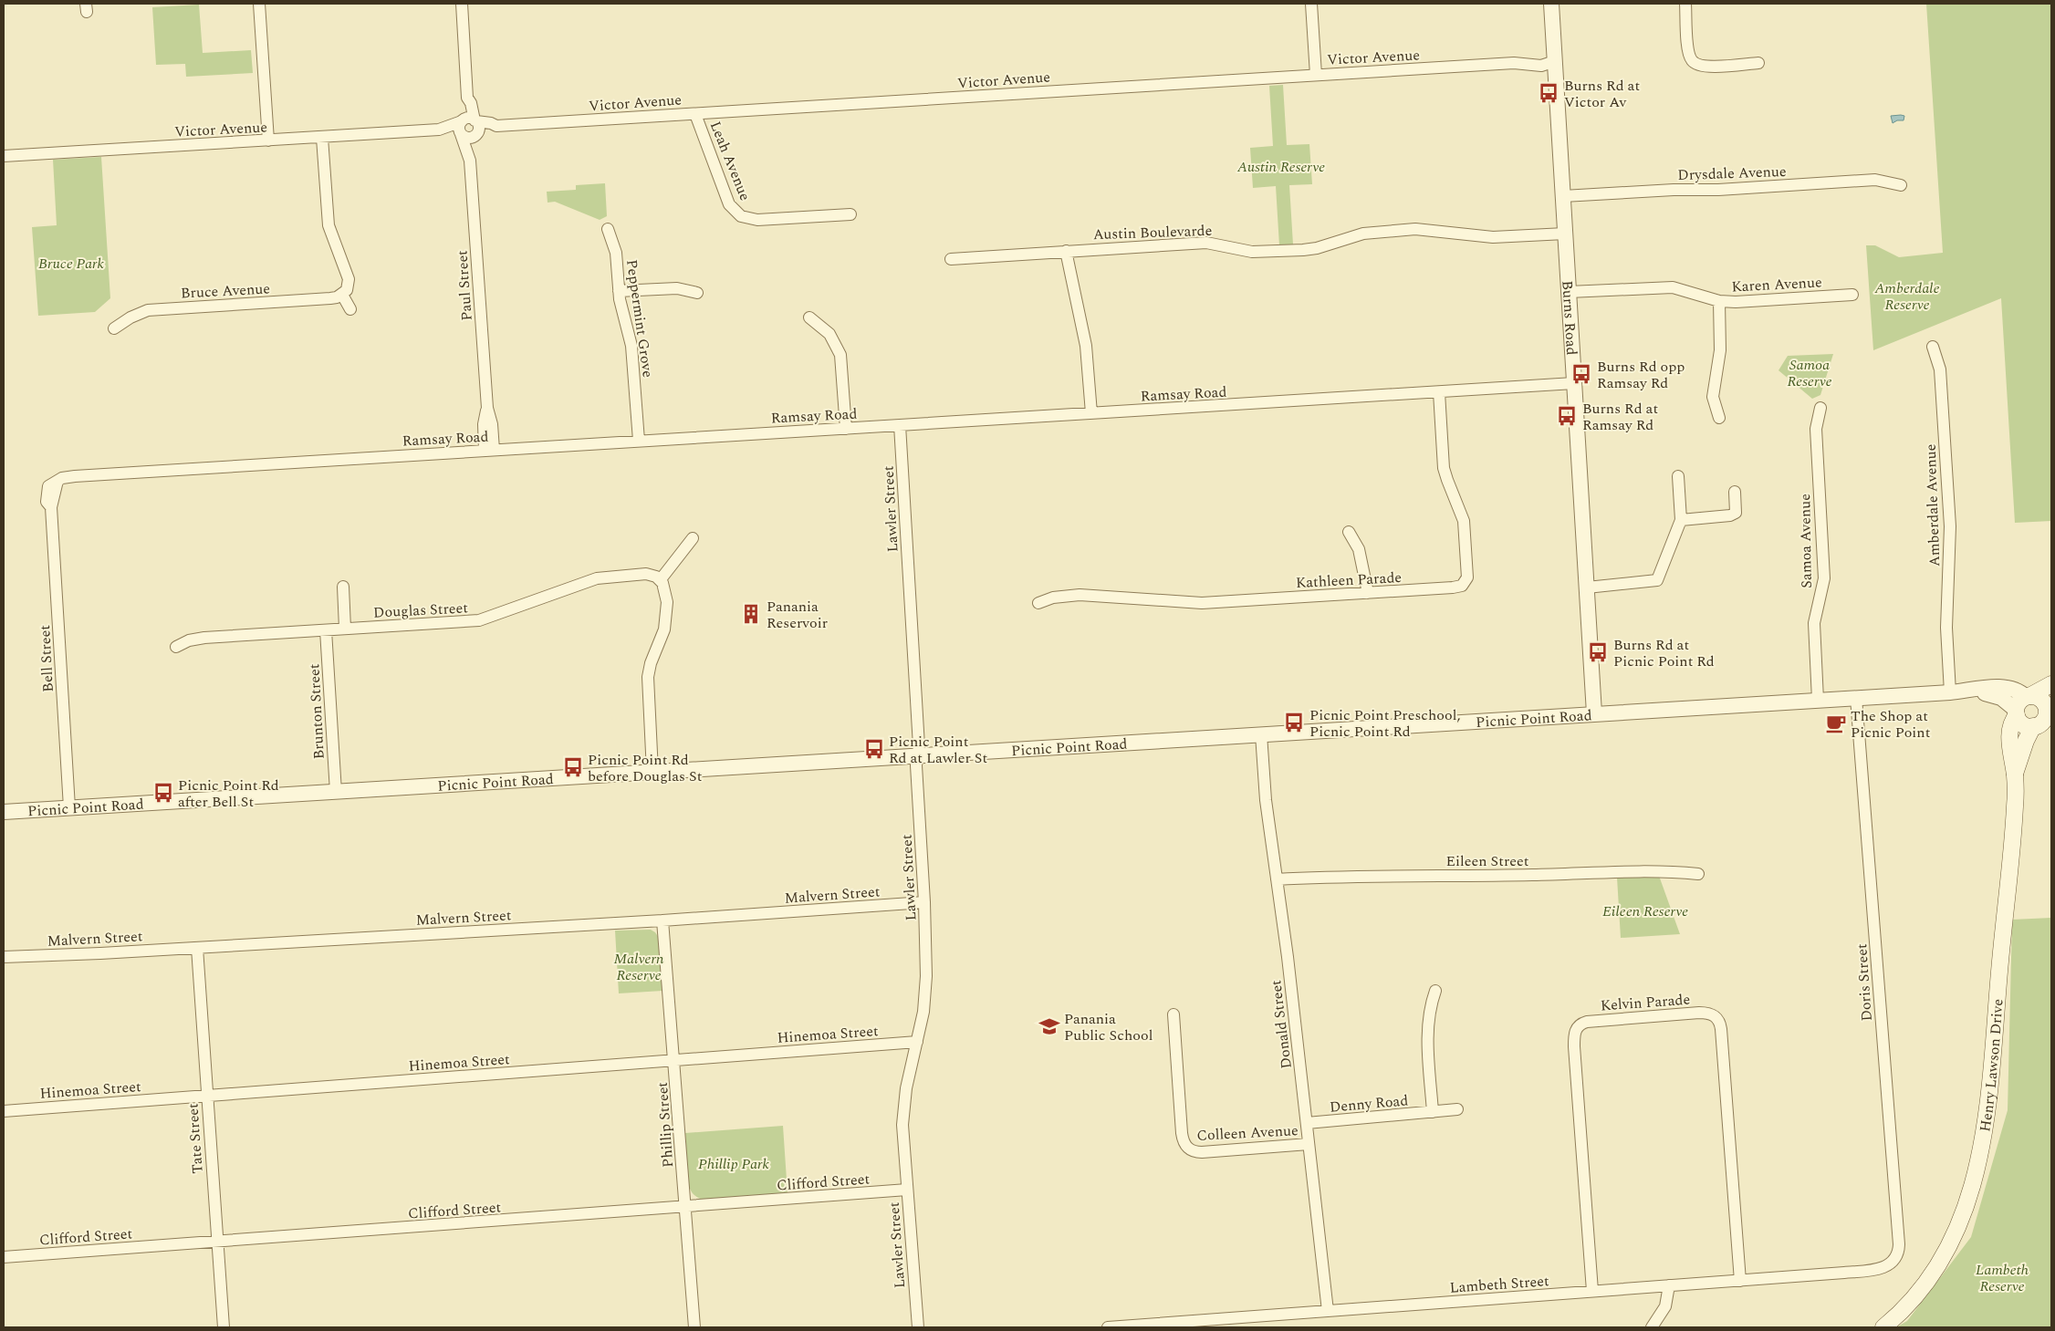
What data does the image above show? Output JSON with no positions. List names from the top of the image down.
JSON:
{
  "streets": {
    "main road": ["Henry Lawson Drive"],
    "street": [
      "Victor Avenue",
      "Leah Avenue",
      "Drysdale Avenue",
      "Austin Boulevarde",
      "Karen Avenue",
      "Paul Street",
      "Bruce Avenue",
      "Burns Road",
      "Peppermint Grove",
      "Ramsay Road",
      "Amberdale Avenue",
      "Lawler Street",
      "Samoa Avenue",
      "Kathleen Parade",
      "Douglas Street",
      "Bell Street",
      "Brunton Street",
      "Picnic Point Road",
      "Eileen Street",
      "Malvern Street",
      "Doris Street",
      "Kelvin Parade",
      "Donald Street",
      "Hinemoa Street",
      "Denny Road",
      "Phillip Street",
      "Colleen Avenue",
      "Tate Street",
      "Clifford Street",
      "Lambeth Street"
    ]
  },
  "crossings": [
    ["Victor Avenue", "Leah Avenue"],
    ["Victor Avenue", "Paul Street"],
    ["Victor Avenue", "Burns Road"],
    ["Drysdale Avenue", "Burns Road"],
    ["Austin Boulevarde", "Burns Road"],
    ["Karen Avenue", "Burns Road"],
    ["Paul Street", "Ramsay Road"],
    ["Burns Road", "Ramsay Road"],
    ["Burns Road", "Picnic Point Road"],
    ["Peppermint Grove", "Ramsay Road"],
    ["Ramsay Road", "Lawler Street"],
    ["Ramsay Road", "Kathleen Parade"],
    ["Ramsay Road", "Bell Street"],
    ["Amberdale Avenue", "Picnic Point Road"],
    ["Lawler Street", "Picnic Point Road"],
    ["Lawler Street", "Malvern Street"],
    ["Lawler Street", "Hinemoa Street"],
    ["Lawler Street", "Clifford Street"],
    ["Samoa Avenue", "Picnic Point Road"],
    ["Douglas Street", "Brunton Street"],
    ["Bell Street", "Picnic Point Road"],
    ["Brunton Street", "Picnic Point Road"],
    ["Picnic Point Road", "Doris Street"],
    ["Picnic Point Road", "Donald Street"],
    ["Picnic Point Road", "Henry Lawson Drive"],
    ["Eileen Street", "Donald Street"],
    ["Malvern Street", "Phillip Street"],
    ["Malvern Street", "Tate Street"],
    ["Doris Street", "Lambeth Street"],
    ["Kelvin Parade", "Lambeth Street"],
    ["Donald Street", "Denny Road"],
    ["Donald Street", "Colleen Avenue"],
    ["Donald Street", "Lambeth Street"],
    ["Hinemoa Street", "Phillip Street"],
    ["Hinemoa Street", "Tate Street"],
    ["Phillip Street", "Clifford Street"],
    ["Tate Street", "Clifford Street"]
  ],
  "parks": [
    "Austin Reserve",
    "Bruce Park",
    "Amberdale Reserve",
    "Samoa Reserve",
    "Eileen Reserve",
    "Malvern Reserve",
    "Phillip Park",
    "Lambeth Reserve"
  ],
  "places": {
    "bus stop": [
      "Burns Rd at Victor Av",
      "Burns Rd opp Ramsay Rd",
      "Burns Rd at Ramsay Rd",
      "Burns Rd at Picnic Point Rd",
      "Picnic Point Preschool, Picnic Point Rd",
      "Picnic Point Rd at Lawler St",
      "Picnic Point Rd before Douglas St",
      "Picnic Point Rd after Bell St"
    ],
    "building": ["Panania Reservoir"],
    "cafe": ["The Shop at Picnic Point"],
    "school or university": ["Panania Public School"]
  }
}
